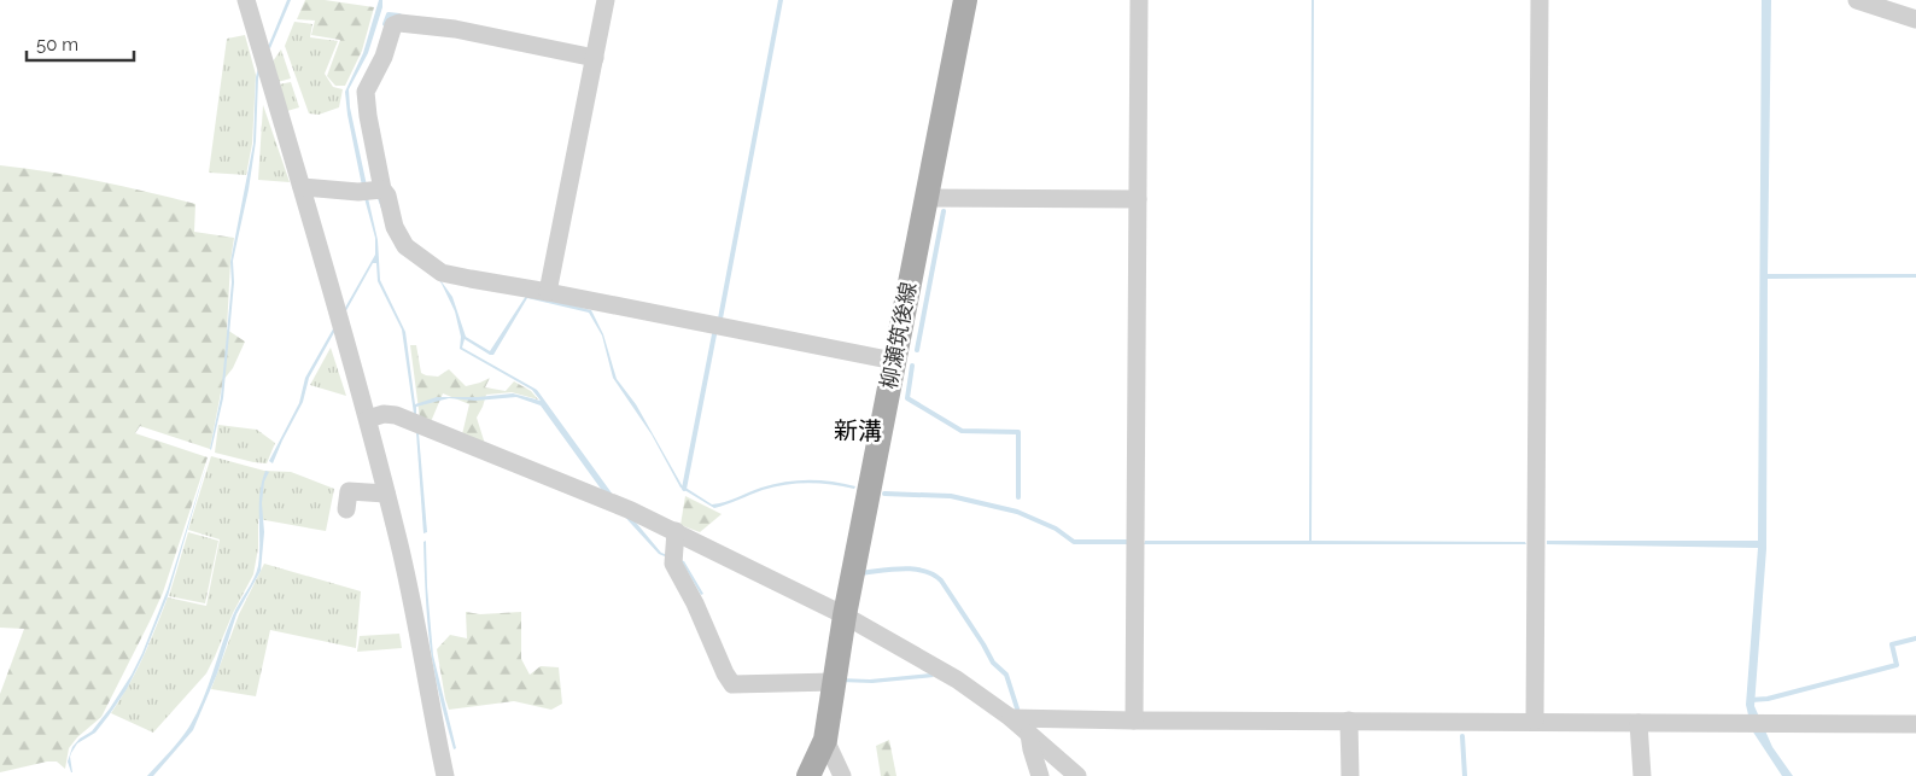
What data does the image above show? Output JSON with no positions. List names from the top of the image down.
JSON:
{
  "streets": {
    "main road": ["柳瀬筑後線"]
  },
  "districts": ["新溝"],
  "scale_bar": "50 m"
}
